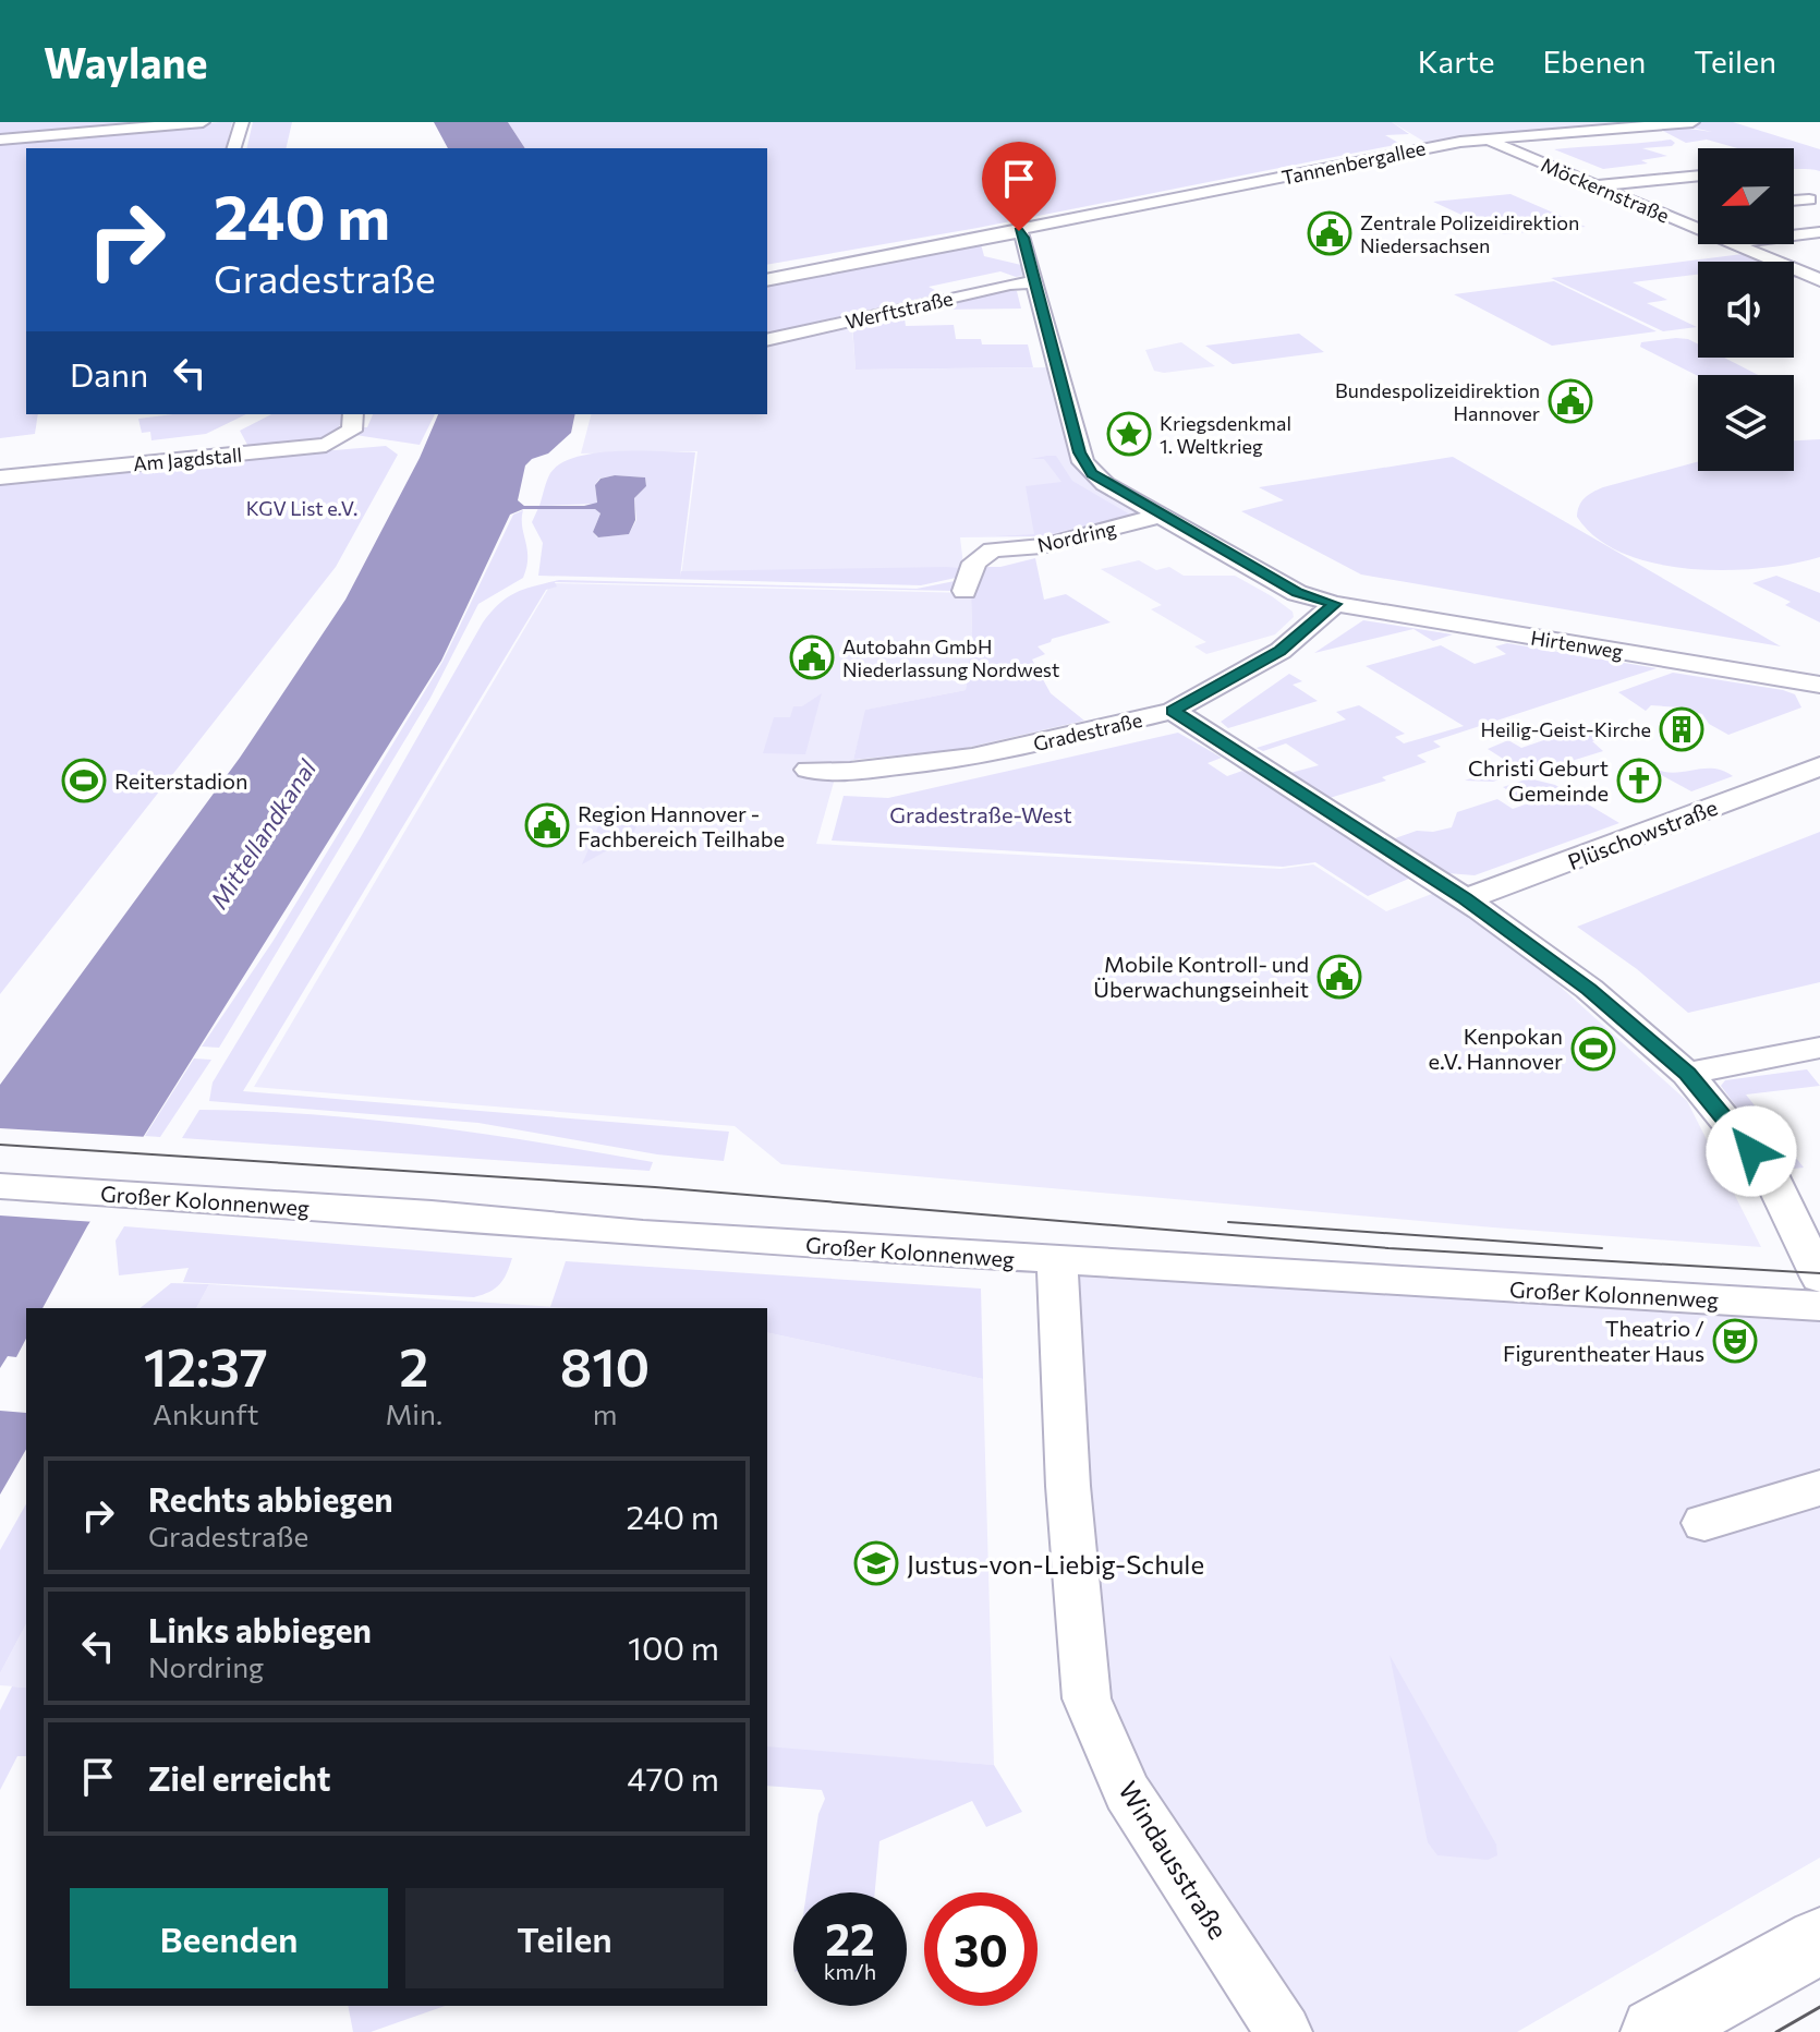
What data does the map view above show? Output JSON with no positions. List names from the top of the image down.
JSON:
{
  "streets": {
    "street": [
      "Tannenbergallee",
      "Möckernstraße",
      "Werftstraße",
      "Am Jagdstall",
      "Nordring",
      "Hirtenweg",
      "Gradestraße",
      "Plüschowstraße",
      "Großer Kolonnenweg",
      "Windausstraße"
    ]
  },
  "crossings": [
    ["Tannenbergallee", "Möckernstraße"],
    ["Tannenbergallee", "Nordring"],
    ["Werftstraße", "Nordring"],
    ["Nordring", "Hirtenweg"],
    ["Nordring", "Gradestraße"],
    ["Hirtenweg", "Gradestraße"],
    ["Großer Kolonnenweg", "Windausstraße"]
  ],
  "water": ["Mittellandkanal"],
  "parks": ["KGV List e.V.", "Gradestraße-West"],
  "places": {
    "public building": [
      "Zentrale Polizeidirektion Niedersachsen",
      "Bundespolizeidirektion Hannover",
      "Autobahn GmbH Niederlassung Nordwest",
      "Region Hannover - Fachbereich Teilhabe",
      "Mobile Kontroll- und Überwachungseinheit"
    ],
    "place": ["Kriegsdenkmal 1. Weltkrieg"],
    "building": ["Heilig-Geist-Kirche"],
    "sports": ["Reiterstadion", "Kenpokan e.V. Hannover"],
    "church": ["Christi Geburt Gemeinde"],
    "theatre": ["Theatrio / Figurentheater Haus"],
    "school or university": ["Justus-von-Liebig-Schule"]
  },
  "north": "left",
  "page": {
    "header": "Waylane",
    "nav": ["Karte", "Ebenen", "Teilen"],
    "turn": ["240 m", "Gradestraße"],
    "then": "Dann",
    "eta": [
      "12:37",
      "Ankunft",
      "2",
      "Min.",
      "810",
      "m"
    ],
    "list": [
      {
        "name": "Rechts abbiegen",
        "note": "Gradestraße",
        "value": "240 m"
      },
      {
        "name": "Links abbiegen",
        "note": "Nordring",
        "value": "100 m"
      },
      {
        "name": "Ziel erreicht",
        "value": "470 m"
      }
    ],
    "buttons": ["Beenden", "Teilen"],
    "speed": "22 km/h",
    "limit": "30"
  }
}
